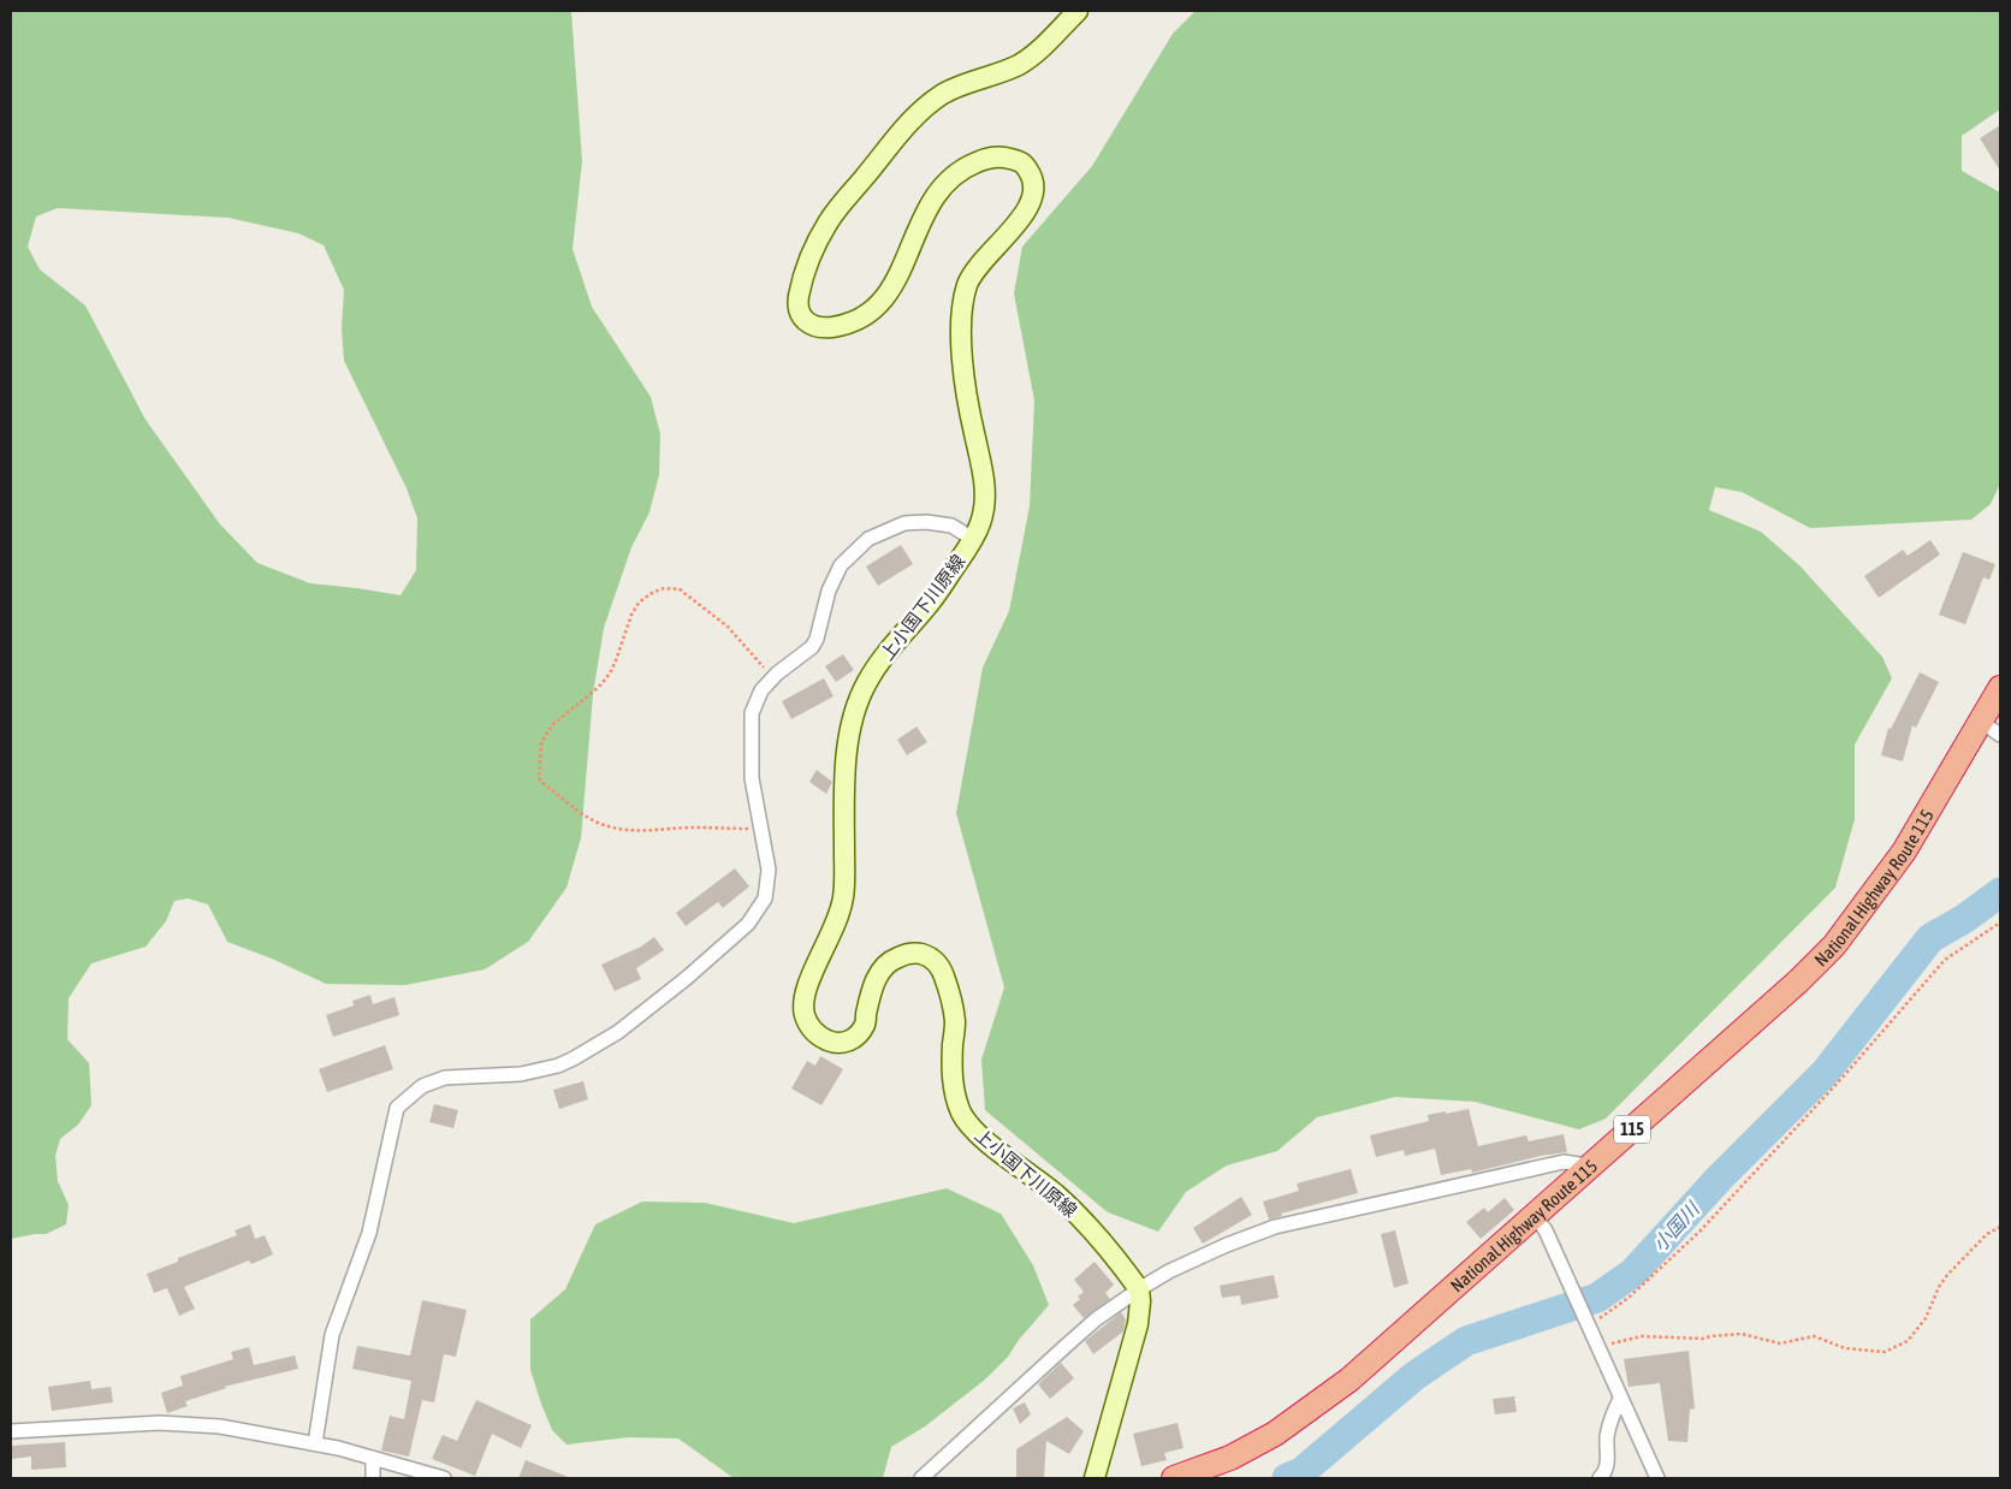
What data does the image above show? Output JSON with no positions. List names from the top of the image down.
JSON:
{
  "streets": {
    "highway": ["National Highway Route 115", "115"],
    "main road": ["上小国下川原線"]
  },
  "water": ["小国川"]
}
